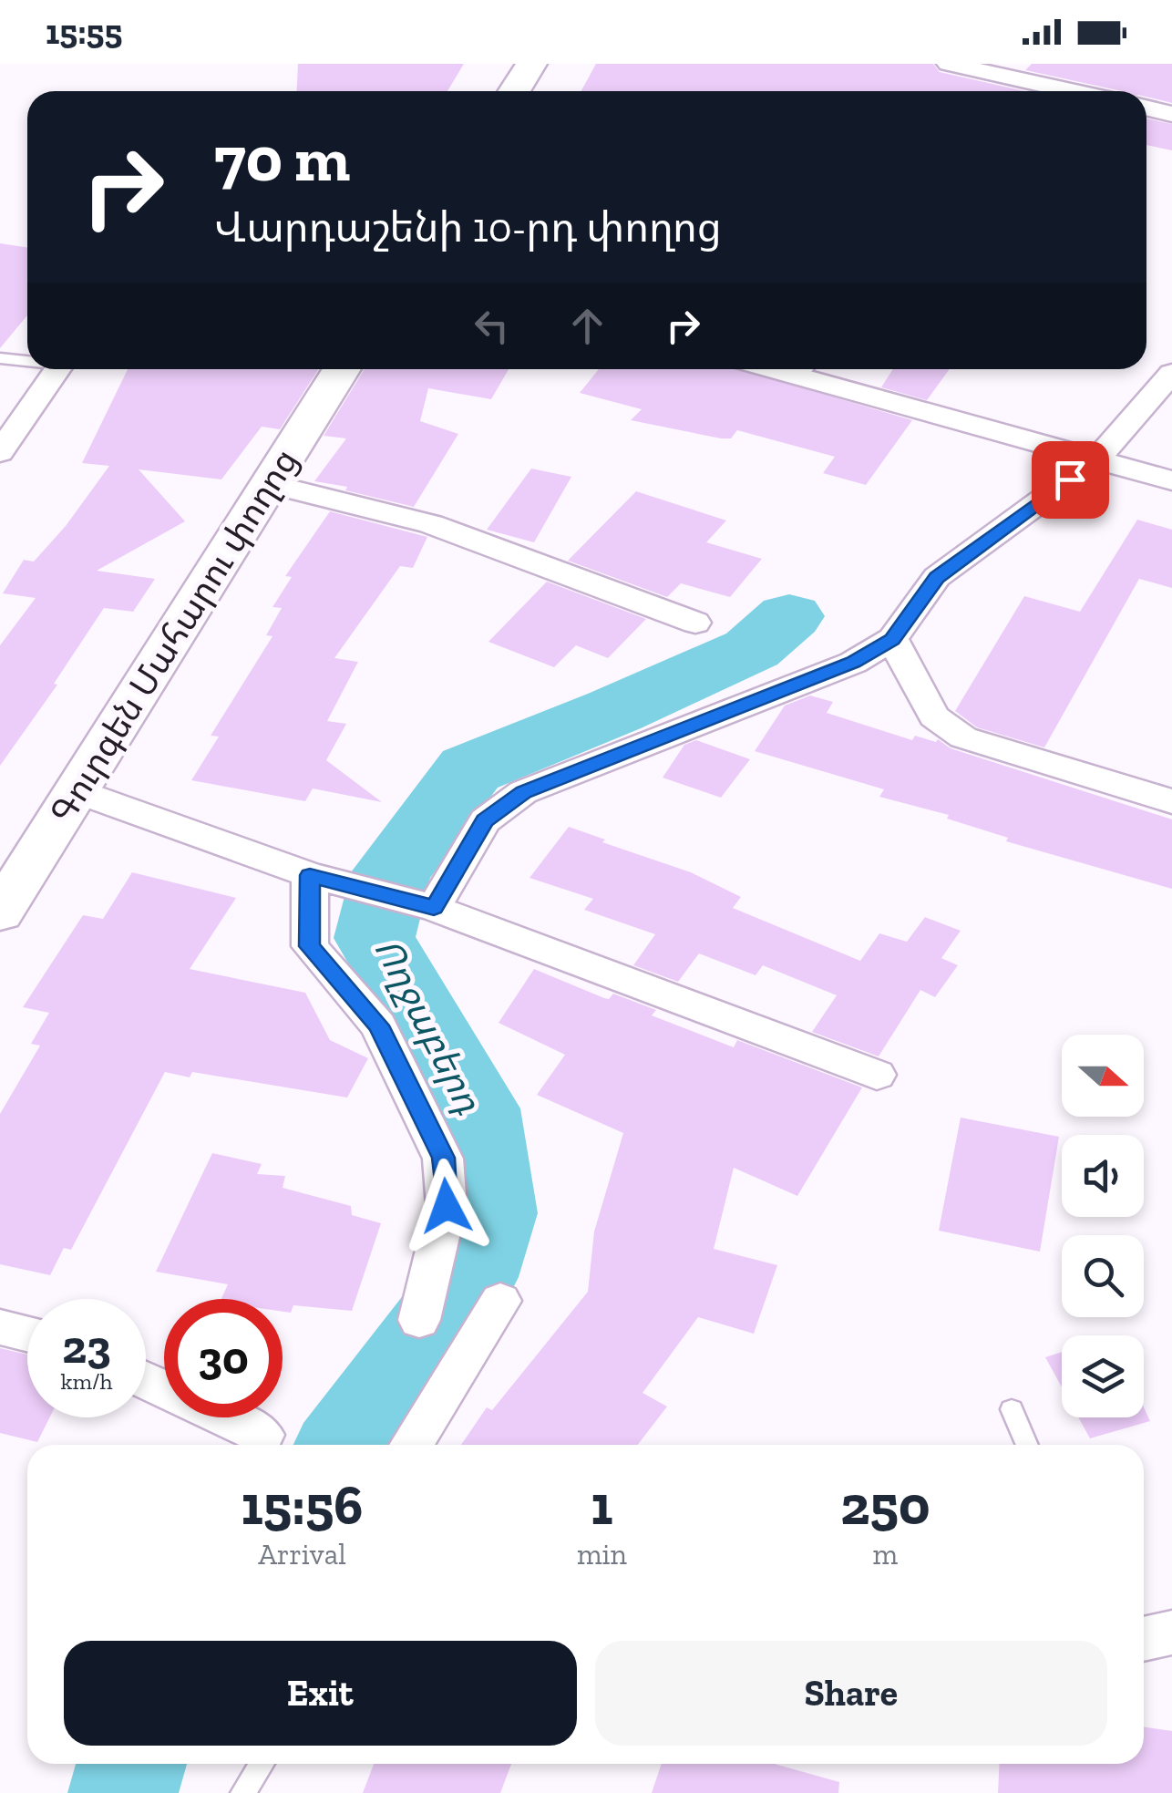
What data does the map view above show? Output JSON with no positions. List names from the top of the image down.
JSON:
{
  "streets": {
    "main road": ["Գուրգեն Մահարու փողոց"]
  },
  "water": ["Ողջաբերդ"],
  "north": "right",
  "page": {
    "status": "15:55",
    "turn": ["70 m", "Վարդաշենի 10-րդ փողոց"],
    "speed": "23 km/h",
    "limit": "30",
    "eta": [
      "15:56",
      "Arrival",
      "1",
      "min",
      "250",
      "m"
    ],
    "buttons": ["Exit", "Share"]
  }
}
